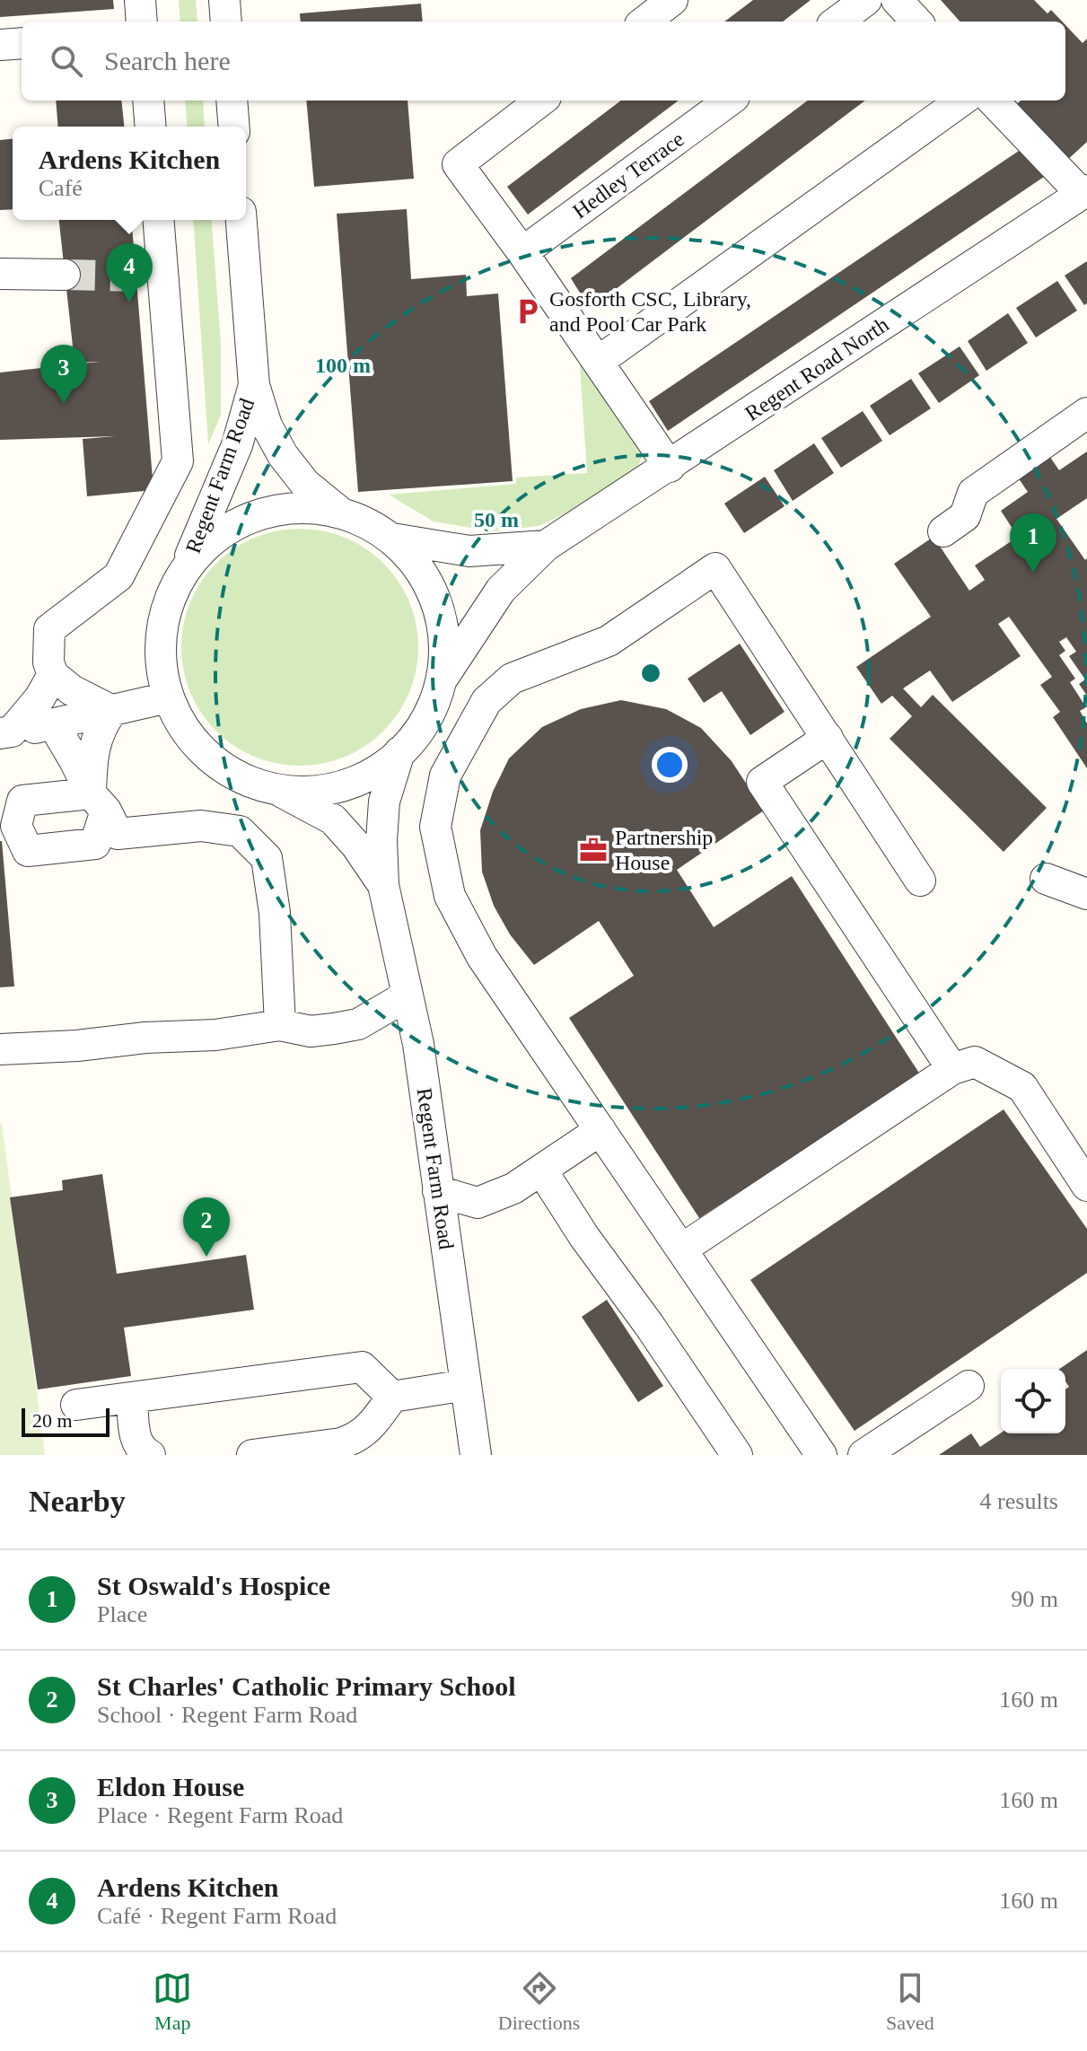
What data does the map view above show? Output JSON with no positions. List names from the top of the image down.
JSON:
{
  "streets": {
    "street": ["Hedley Terrace", "Regent Road North", "Regent Farm Road"]
  },
  "crossings": [
    ["Regent Road North", "Regent Farm Road"]
  ],
  "places": {
    "parking": ["Gosforth CSC, Library, and Pool Car Park"],
    "office": ["Partnership House"]
  },
  "scale_bar": "20 m",
  "page": {
    "search": "Search here",
    "popup": ["Ardens Kitchen", "Café"],
    "pins": [
      "4",
      "3",
      "1",
      "2"
    ],
    "scale": "20 m",
    "heading": ["Nearby", "4 results"],
    "list": [
      {
        "mark": "1",
        "name": "St Oswald's Hospice",
        "note": "Place",
        "value": "90 m"
      },
      {
        "mark": "2",
        "name": "St Charles' Catholic Primary School",
        "note": "School · Regent Farm Road",
        "value": "160 m"
      },
      {
        "mark": "3",
        "name": "Eldon House",
        "note": "Place · Regent Farm Road",
        "value": "160 m"
      },
      {
        "mark": "4",
        "name": "Ardens Kitchen",
        "note": "Café · Regent Farm Road",
        "value": "160 m"
      }
    ],
    "nav": ["Map", "Directions", "Saved"]
  },
  "rings": ["100 m", "50 m"]
}
